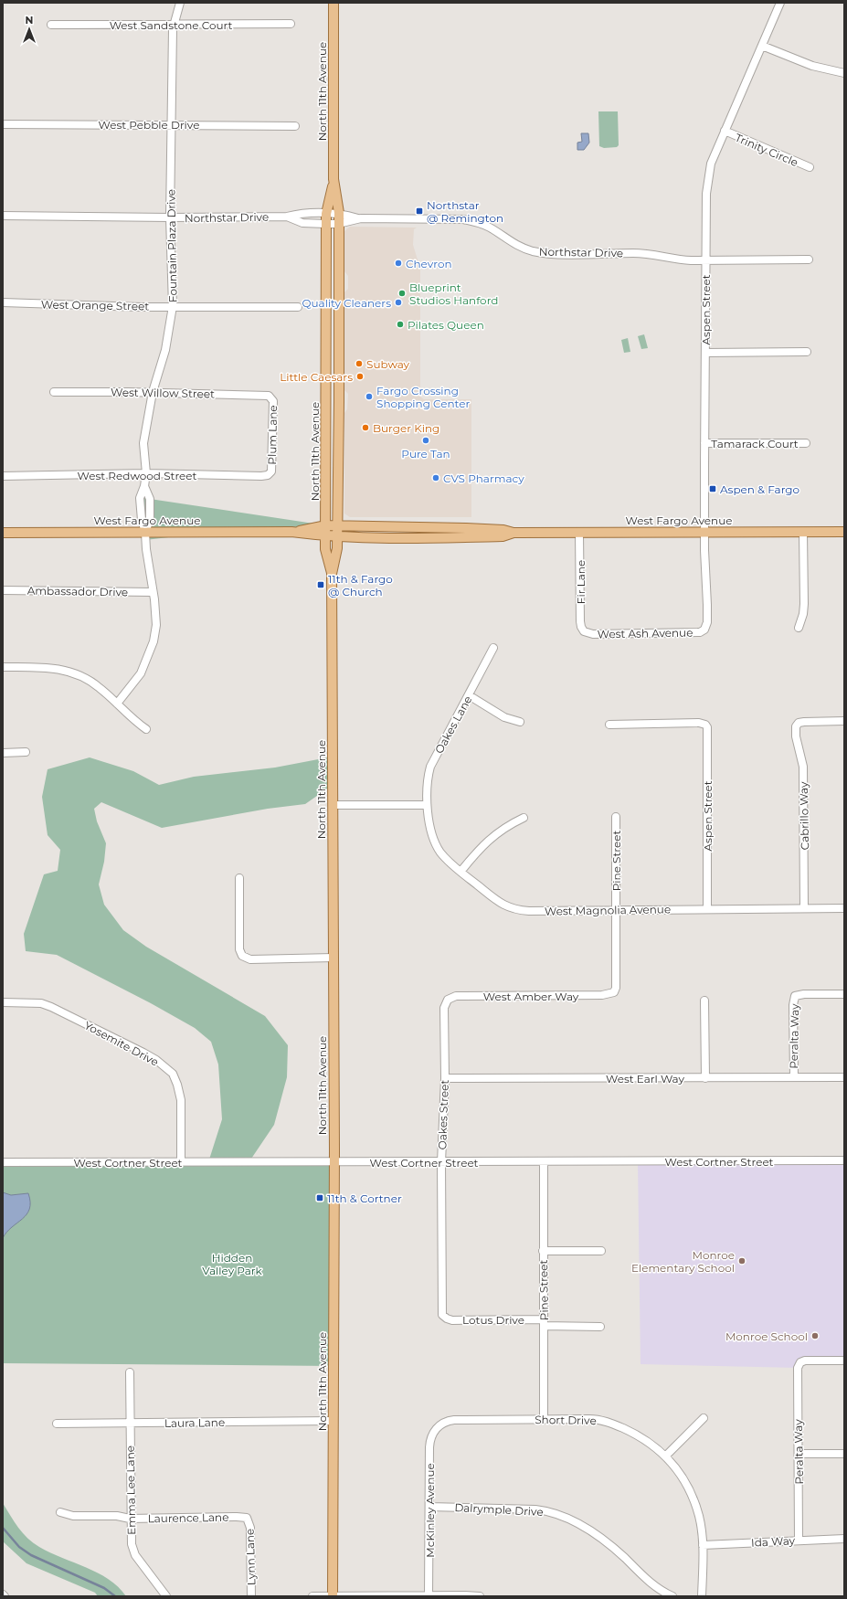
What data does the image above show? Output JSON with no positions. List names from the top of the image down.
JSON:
{
  "streets": {
    "main road": ["North 11th Avenue", "West Fargo Avenue"],
    "street": [
      "West Sandstone Court",
      "West Pebble Drive",
      "Trinity Circle",
      "Northstar Drive",
      "Fountain Plaza Drive",
      "West Orange Street",
      "Aspen Street",
      "West Willow Street",
      "Plum Lane",
      "Tamarack Court",
      "West Redwood Street",
      "Fir Lane",
      "Ambassador Drive",
      "West Ash Avenue",
      "Oakes Lane",
      "Cabrillo Way",
      "Pine Street",
      "West Magnolia Avenue",
      "West Amber Way",
      "Peralta Way",
      "Yosemite Drive",
      "West Earl Way",
      "Oakes Street",
      "West Cortner Street",
      "Lotus Drive",
      "Short Drive",
      "Laura Lane",
      "Emma Lee Lane",
      "Dalrymple Drive",
      "McKinley Avenue",
      "Laurence Lane",
      "Ida Way",
      "Lynn Lane"
    ]
  },
  "crossings": [
    ["West Sandstone Court", "Fountain Plaza Drive"],
    ["North 11th Avenue", "Northstar Drive"],
    ["North 11th Avenue", "West Fargo Avenue"],
    ["North 11th Avenue", "West Cortner Street"],
    ["North 11th Avenue", "Laura Lane"],
    ["West Pebble Drive", "Fountain Plaza Drive"],
    ["Trinity Circle", "Aspen Street"],
    ["Northstar Drive", "Fountain Plaza Drive"],
    ["Northstar Drive", "Aspen Street"],
    ["Fountain Plaza Drive", "West Orange Street"],
    ["Fountain Plaza Drive", "West Willow Street"],
    ["Fountain Plaza Drive", "West Redwood Street"],
    ["Fountain Plaza Drive", "West Fargo Avenue"],
    ["Fountain Plaza Drive", "Ambassador Drive"],
    ["Aspen Street", "Tamarack Court"],
    ["Aspen Street", "West Fargo Avenue"],
    ["Aspen Street", "West Ash Avenue"],
    ["Aspen Street", "West Magnolia Avenue"],
    ["West Willow Street", "Plum Lane"],
    ["Plum Lane", "West Redwood Street"],
    ["West Fargo Avenue", "Fir Lane"],
    ["Fir Lane", "West Ash Avenue"],
    ["Oakes Lane", "West Magnolia Avenue"],
    ["Cabrillo Way", "West Magnolia Avenue"],
    ["Pine Street", "West Magnolia Avenue"],
    ["Pine Street", "West Amber Way"],
    ["Pine Street", "West Cortner Street"],
    ["Pine Street", "Lotus Drive"],
    ["Pine Street", "Short Drive"],
    ["West Amber Way", "Oakes Street"],
    ["Peralta Way", "West Earl Way"],
    ["Peralta Way", "Ida Way"],
    ["Yosemite Drive", "West Cortner Street"],
    ["West Earl Way", "Oakes Street"],
    ["Oakes Street", "West Cortner Street"],
    ["Oakes Street", "Lotus Drive"],
    ["Short Drive", "McKinley Avenue"],
    ["Short Drive", "Ida Way"],
    ["Laura Lane", "Emma Lee Lane"],
    ["Emma Lee Lane", "Laurence Lane"],
    ["Dalrymple Drive", "McKinley Avenue"],
    ["Laurence Lane", "Lynn Lane"]
  ],
  "parks": ["Hidden Valley Park"],
  "places": {
    "transit": [
      "Northstar @ Remington",
      "Aspen & Fargo",
      "11th & Fargo @ Church",
      "11th & Cortner"
    ],
    "other": [
      "Chevron",
      "Blueprint Studios Hanford",
      "Quality Cleaners",
      "Pilates Queen",
      "Subway",
      "Little Caesars",
      "Fargo Crossing Shopping Center",
      "Burger King",
      "Pure Tan",
      "CVS Pharmacy",
      "Monroe Elementary School",
      "Monroe School"
    ]
  },
  "north": "top"
}
